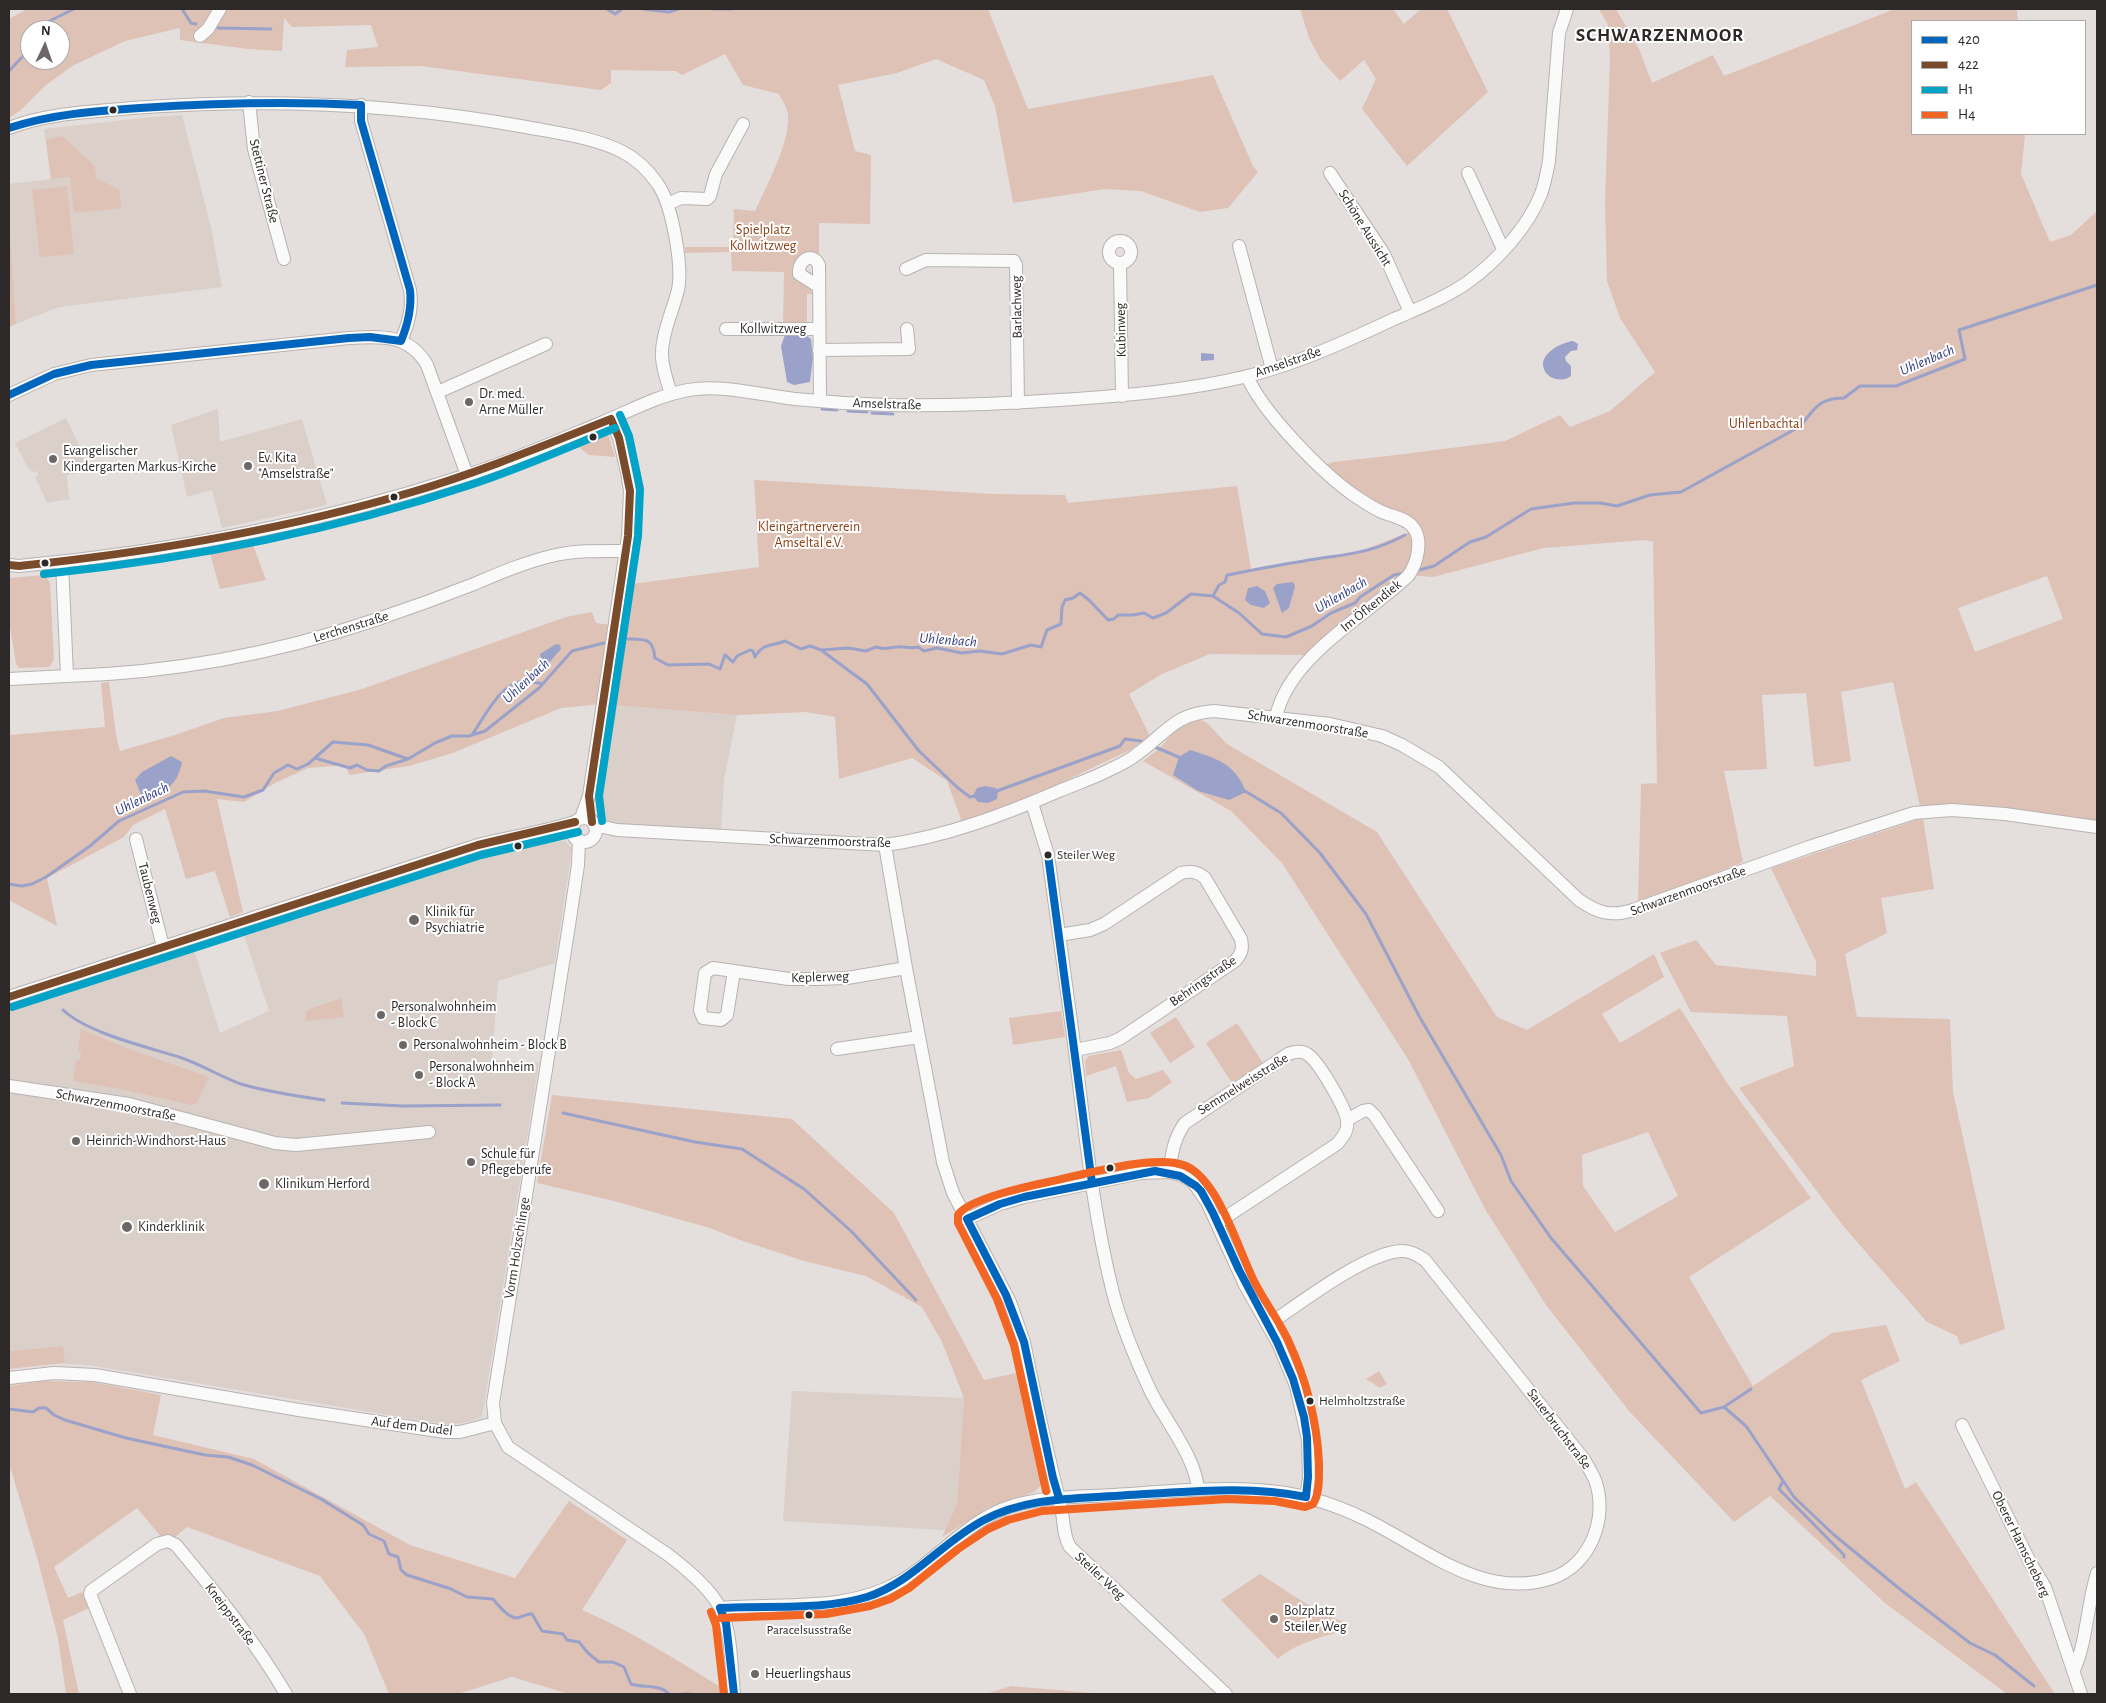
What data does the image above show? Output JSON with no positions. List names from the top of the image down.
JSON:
{
  "streets": {
    "street": [
      "Stettiner Straße",
      "Schöne Aussicht",
      "Barlachweg",
      "Kollwitzweg",
      "Kubinweg",
      "Amselstraße",
      "Im Öfkendiek",
      "Lerchenstraße",
      "Schwarzenmoorstraße",
      "Taubenweg",
      "Keplerweg",
      "Behringstraße",
      "Semmelweisstraße",
      "Vorm Holzschlinge",
      "Auf dem Dudel",
      "Sauerbruchstraße",
      "Oberer Hamscheberg",
      "Steiler Weg",
      "Kneippstraße"
    ]
  },
  "crossings": [
    ["Schöne Aussicht", "Amselstraße"],
    ["Barlachweg", "Amselstraße"],
    ["Kollwitzweg", "Amselstraße"],
    ["Kubinweg", "Amselstraße"],
    ["Amselstraße", "Im Öfkendiek"],
    ["Amselstraße", "Vorm Holzschlinge"],
    ["Im Öfkendiek", "Schwarzenmoorstraße"],
    ["Lerchenstraße", "Vorm Holzschlinge"],
    ["Schwarzenmoorstraße", "Taubenweg"],
    ["Schwarzenmoorstraße", "Vorm Holzschlinge"],
    ["Schwarzenmoorstraße", "Steiler Weg"],
    ["Keplerweg", "Steiler Weg"],
    ["Vorm Holzschlinge", "Auf dem Dudel"],
    ["Sauerbruchstraße", "Steiler Weg"]
  ],
  "districts": ["SCHWARZENMOOR"],
  "water": ["Uhlenbach"],
  "parks": ["Spielplatz Kollwitzweg", "Uhlenbachtal", "Kleingärtnerverein Amseltal e.V."],
  "places": [
    "Dr. med. Arne Müller",
    "Evangelischer Kindergarten Markus-Kirche",
    "Ev. Kita \"Amselstraße\"",
    "Steiler Weg",
    "Klinik für Psychiatrie",
    "Personalwohnheim - Block C",
    "Personalwohnheim - Block B",
    "Personalwohnheim - Block A",
    "Heinrich-Windhorst-Haus",
    "Schule für Pflegeberufe",
    "Klinikum Herford",
    "Kinderklinik",
    "Helmholtzstraße",
    "Paracelsusstraße",
    "Bolzplatz Steiler Weg",
    "Heuerlingshaus"
  ],
  "lines": [
    "transit line 420",
    "transit line H1",
    "transit line 422",
    "transit line H4"
  ],
  "legend": [
    "420",
    "422",
    "H1",
    "H4"
  ],
  "north": "top"
}
